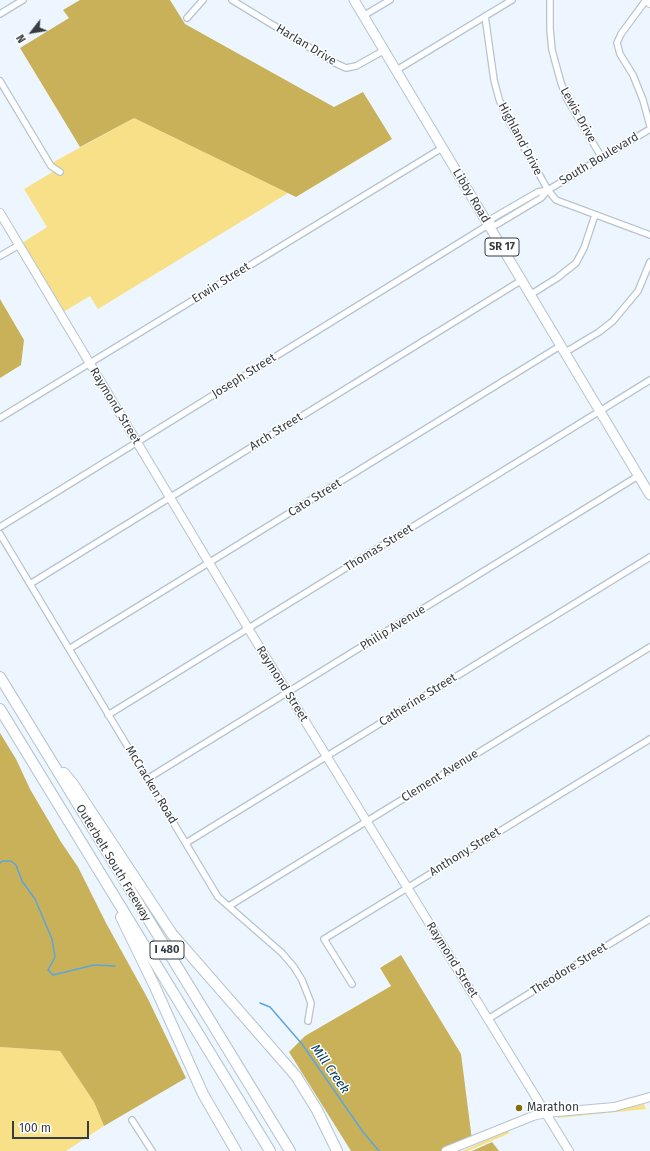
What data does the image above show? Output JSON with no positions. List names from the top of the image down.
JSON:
{
  "streets": {
    "highway": ["Outerbelt South Freeway", "I 480"],
    "main road": ["Libby Road", "SR 17"],
    "street": [
      "Harlan Drive",
      "Lewis Drive",
      "Highland Drive",
      "South Boulevard",
      "Erwin Street",
      "Joseph Street",
      "Raymond Street",
      "Arch Street",
      "Cato Street",
      "Thomas Street",
      "Philip Avenue",
      "Catherine Street",
      "Clement Avenue",
      "McCracken Road",
      "Anthony Street",
      "Theodore Street"
    ]
  },
  "crossings": [
    ["Harlan Drive", "Libby Road"],
    ["Lewis Drive", "South Boulevard"],
    ["Highland Drive", "South Boulevard"],
    ["South Boulevard", "Libby Road"],
    ["South Boulevard", "Joseph Street"],
    ["Libby Road", "Erwin Street"],
    ["Libby Road", "Joseph Street"],
    ["Libby Road", "Arch Street"],
    ["Libby Road", "Cato Street"],
    ["Libby Road", "Thomas Street"],
    ["Libby Road", "Philip Avenue"],
    ["Erwin Street", "Raymond Street"],
    ["Joseph Street", "Raymond Street"],
    ["Raymond Street", "Arch Street"],
    ["Raymond Street", "Cato Street"],
    ["Raymond Street", "Thomas Street"],
    ["Raymond Street", "Philip Avenue"],
    ["Raymond Street", "Catherine Street"],
    ["Raymond Street", "Clement Avenue"],
    ["Raymond Street", "Anthony Street"],
    ["Raymond Street", "Theodore Street"],
    ["Arch Street", "McCracken Road"],
    ["Cato Street", "McCracken Road"],
    ["Thomas Street", "McCracken Road"],
    ["Philip Avenue", "McCracken Road"],
    ["Catherine Street", "McCracken Road"],
    ["Clement Avenue", "McCracken Road"]
  ],
  "water": ["Mill Creek"],
  "places": ["Marathon"],
  "scale_bar": "100 m",
  "north": "bottom left"
}
